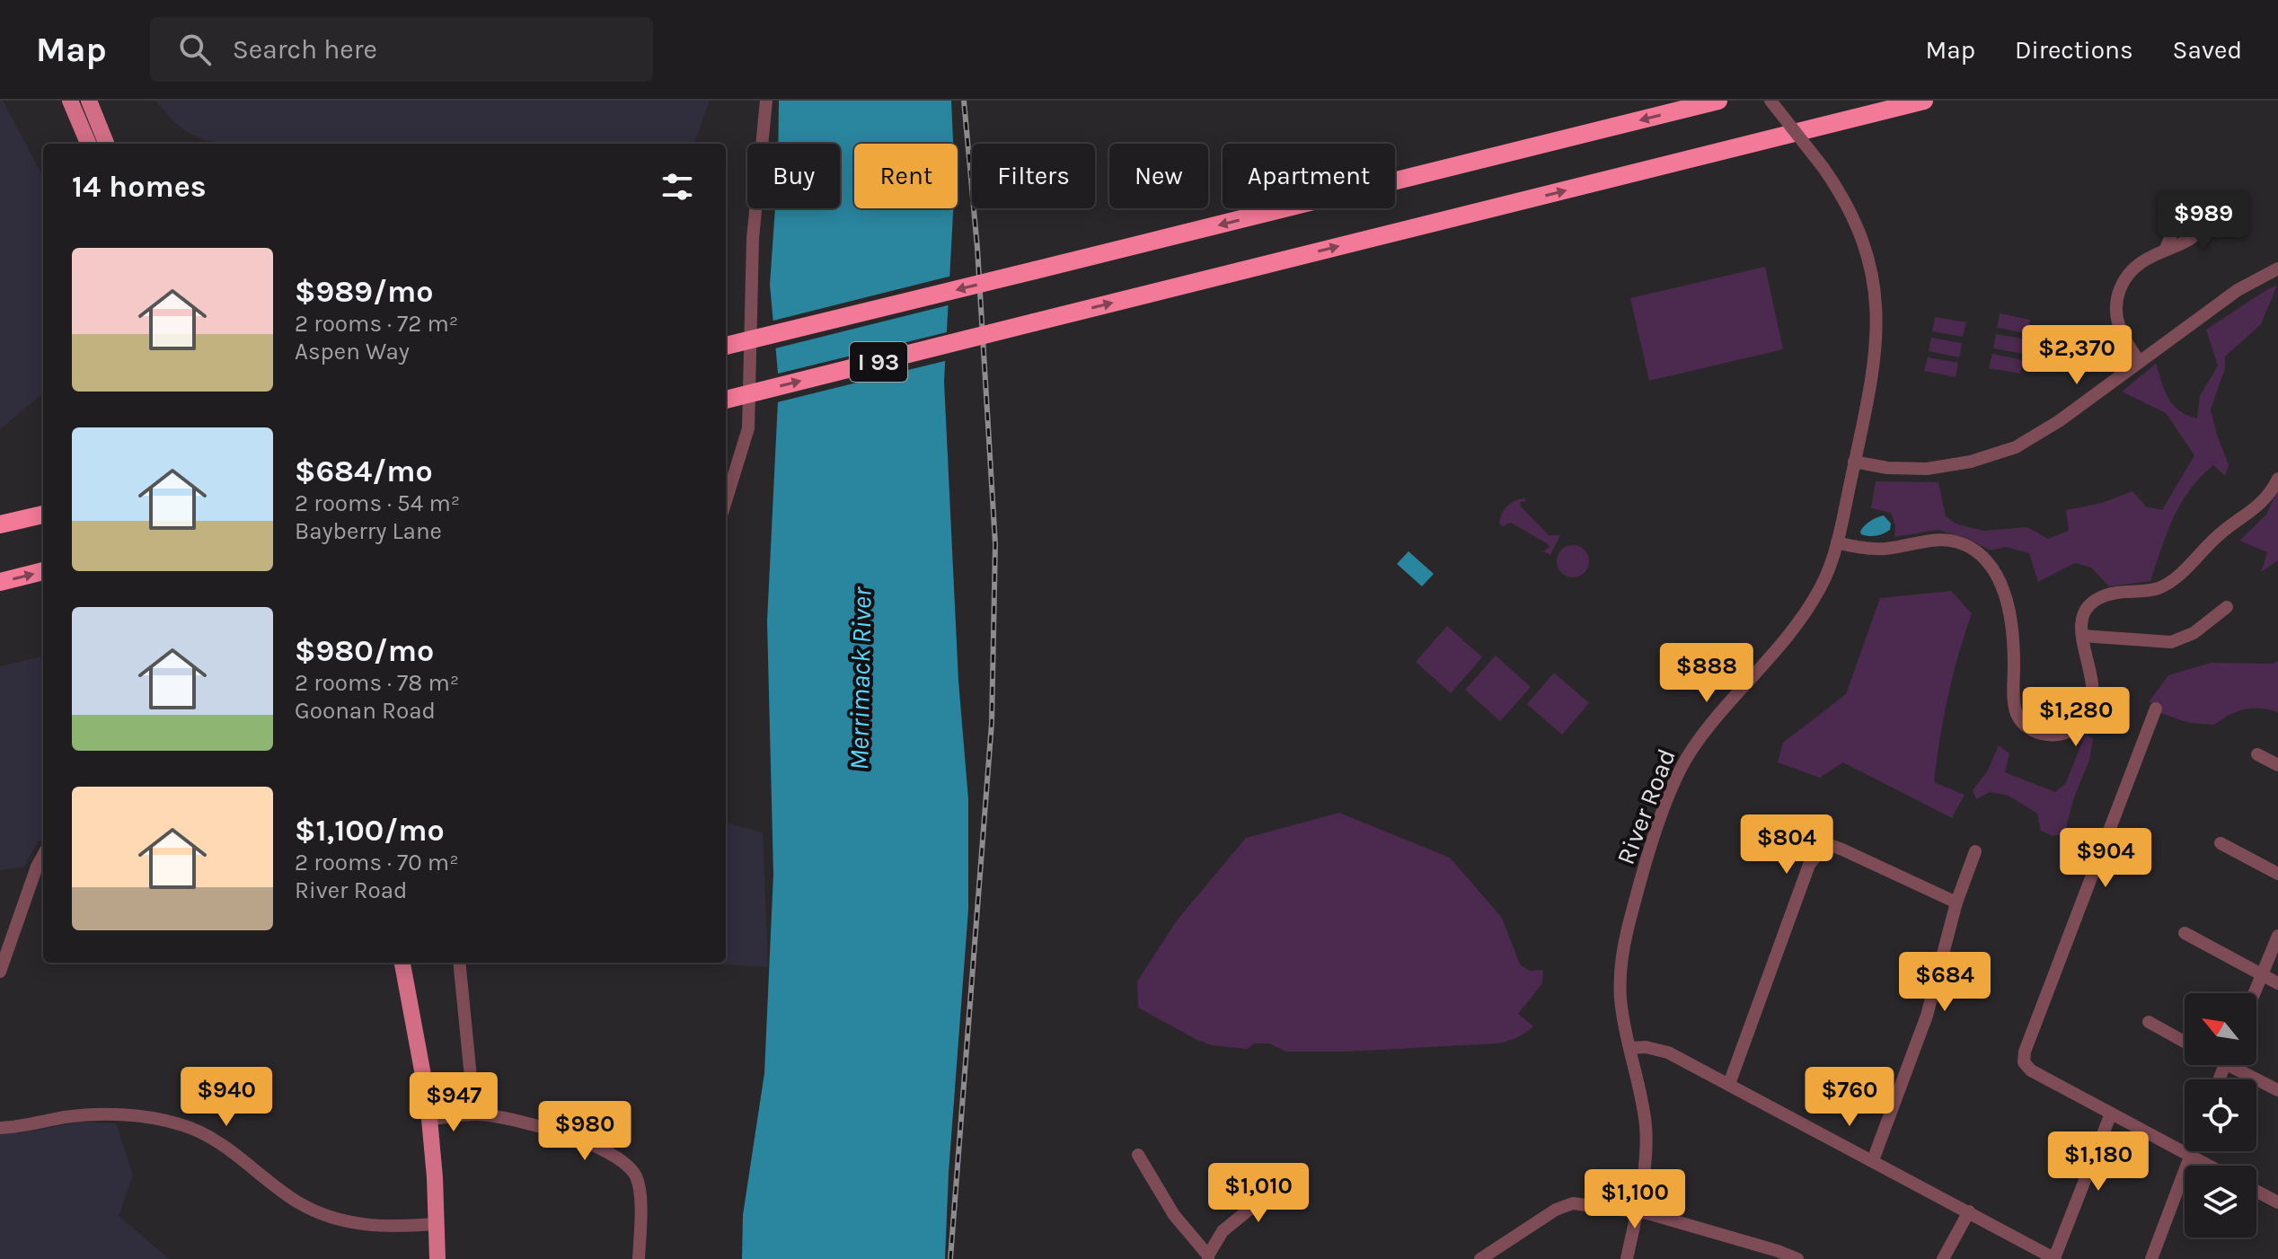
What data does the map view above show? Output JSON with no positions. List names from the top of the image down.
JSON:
{
  "streets": {
    "highway": ["I 93"],
    "street": ["River Road"]
  },
  "water": ["Merrimack River"],
  "north": "top left",
  "page": {
    "header": "Map",
    "search": "Search here",
    "nav": ["Map", "Directions", "Saved"],
    "chip": [
      "Buy",
      "Rent",
      "Filters",
      "New",
      "Apartment"
    ],
    "heading": "14 homes",
    "price": [
      "$989",
      "$2,370",
      "$888",
      "$1,280",
      "$804",
      "$904",
      "$684",
      "$940",
      "$760",
      "$947",
      "$980",
      "$1,180",
      "$1,010",
      "$1,100"
    ],
    "list": [
      {
        "name": "$989/mo",
        "note": "2 rooms · 72 m² · Aspen Way"
      },
      {
        "name": "$684/mo",
        "note": "2 rooms · 54 m² · Bayberry Lane"
      },
      {
        "name": "$980/mo",
        "note": "2 rooms · 78 m² · Goonan Road"
      },
      {
        "name": "$1,100/mo",
        "note": "2 rooms · 70 m² · River Road"
      }
    ]
  }
}
